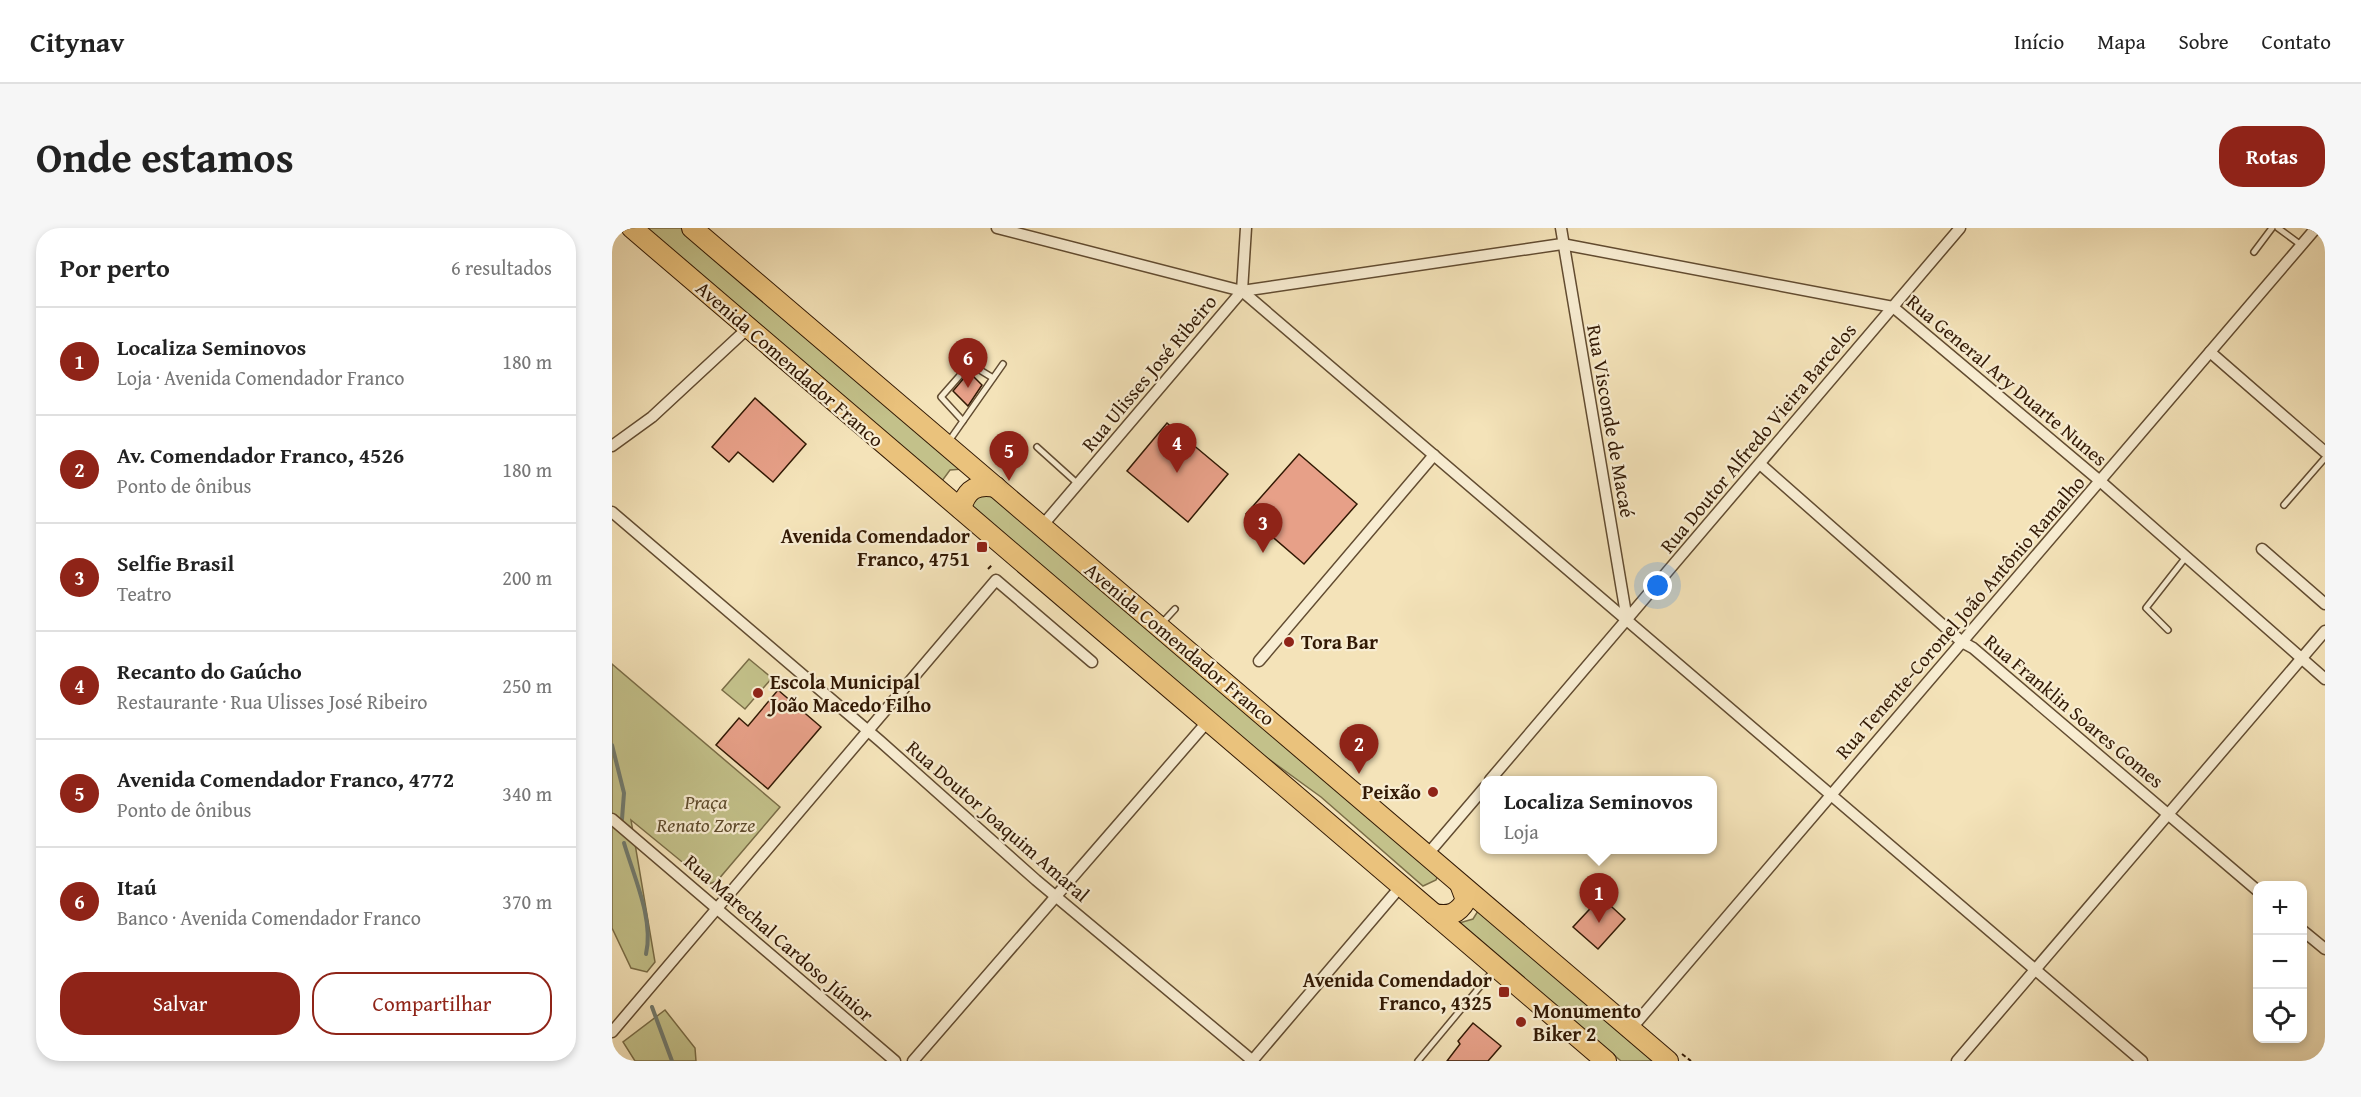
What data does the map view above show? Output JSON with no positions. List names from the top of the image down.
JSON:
{
  "streets": {
    "highway": ["Avenida Comendador Franco"],
    "street": [
      "Rua Ulisses José Ribeiro",
      "Rua General Ary Duarte Nunes",
      "Rua Visconde de Macaé",
      "Rua Doutor Alfredo Vieira Barcelos",
      "Rua Tenente-Coronel João Antônio Ramalho",
      "Rua Franklin Soares Gomes",
      "Rua Doutor Joaquim Amaral",
      "Rua Marechal Cardoso Júnior"
    ]
  },
  "crossings": [
    ["Avenida Comendador Franco", "Rua Ulisses José Ribeiro"],
    ["Avenida Comendador Franco", "Rua Tenente-Coronel João Antônio Ramalho"],
    ["Rua Ulisses José Ribeiro", "Rua General Ary Duarte Nunes"],
    ["Rua General Ary Duarte Nunes", "Rua Visconde de Macaé"],
    ["Rua General Ary Duarte Nunes", "Rua Doutor Alfredo Vieira Barcelos"],
    ["Rua General Ary Duarte Nunes", "Rua Tenente-Coronel João Antônio Ramalho"],
    ["Rua Visconde de Macaé", "Rua Doutor Alfredo Vieira Barcelos"],
    ["Rua Doutor Alfredo Vieira Barcelos", "Rua Franklin Soares Gomes"],
    ["Rua Tenente-Coronel João Antônio Ramalho", "Rua Franklin Soares Gomes"]
  ],
  "parks": ["Praça Renato Zorze"],
  "places": {
    "transit": ["Avenida Comendador Franco, 4751", "Avenida Comendador Franco, 4325"],
    "other": [
      "Tora Bar",
      "Escola Municipal João Macedo Filho",
      "Peixão",
      "Monumento Biker 2"
    ]
  },
  "page": {
    "header": "Citynav",
    "nav": [
      "Início",
      "Mapa",
      "Sobre",
      "Contato"
    ],
    "title": "Onde estamos",
    "buttons": [
      "Rotas",
      ["Salvar", "Compartilhar"]
    ],
    "heading": ["Por perto", "6 resultados"],
    "list": [
      {
        "mark": "1",
        "name": "Localiza Seminovos",
        "note": "Loja · Avenida Comendador Franco",
        "value": "180 m"
      },
      {
        "mark": "2",
        "name": "Av. Comendador Franco, 4526",
        "note": "Ponto de ônibus",
        "value": "180 m"
      },
      {
        "mark": "3",
        "name": "Selfie Brasil",
        "note": "Teatro",
        "value": "200 m"
      },
      {
        "mark": "4",
        "name": "Recanto do Gaúcho",
        "note": "Restaurante · Rua Ulisses José Ribeiro",
        "value": "250 m"
      },
      {
        "mark": "5",
        "name": "Avenida Comendador Franco, 4772",
        "note": "Ponto de ônibus",
        "value": "340 m"
      },
      {
        "mark": "6",
        "name": "Itaú",
        "note": "Banco · Avenida Comendador Franco",
        "value": "370 m"
      }
    ],
    "pins": [
      "6",
      "4",
      "5",
      "3",
      "2",
      "1"
    ],
    "popup": ["Localiza Seminovos", "Loja"],
    "map_buttons": ["+", "−"]
  }
}
